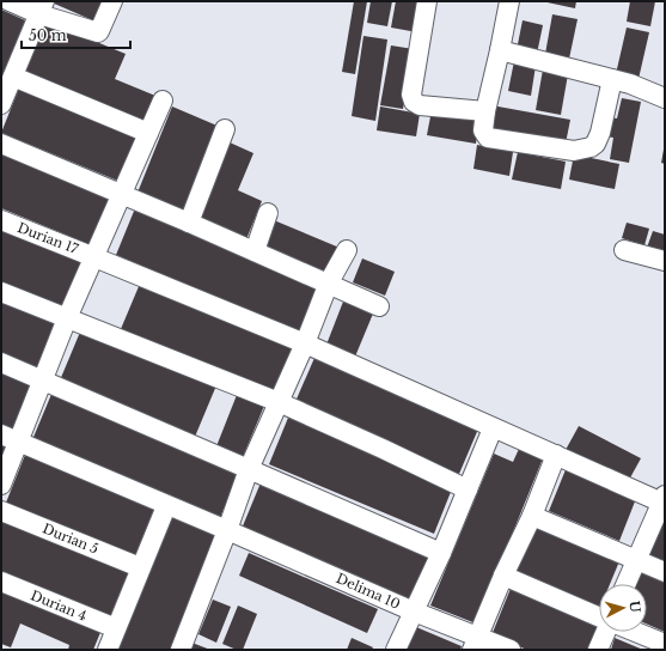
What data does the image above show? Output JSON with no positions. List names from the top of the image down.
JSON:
{
  "streets": {
    "street": [
      "Durian 17",
      "Durian 5",
      "Delima 10",
      "Durian 4"
    ]
  },
  "scale_bar": "50 m",
  "north": "right"
}
